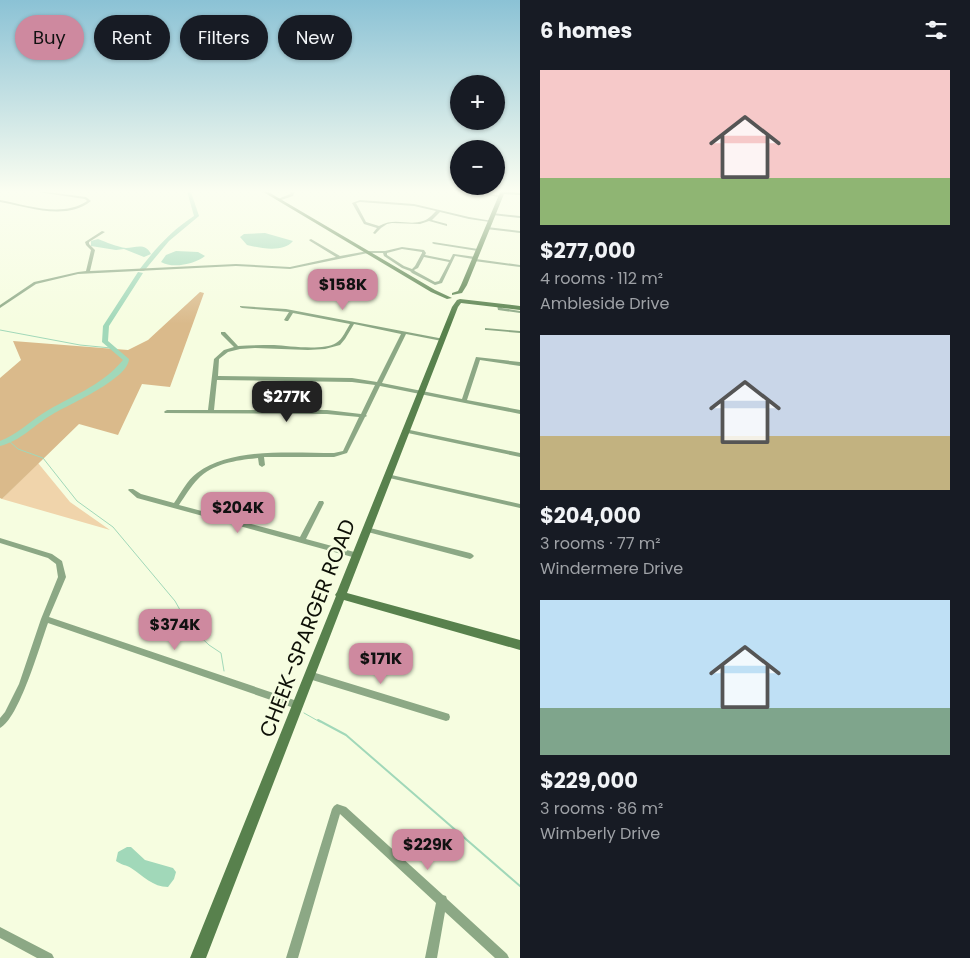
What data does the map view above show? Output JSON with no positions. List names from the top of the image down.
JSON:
{
  "streets": {
    "main road": ["CHEEK-SPARGER ROAD"]
  },
  "page": {
    "heading": "6 homes",
    "chip": [
      "Buy",
      "Rent",
      "Filters",
      "New"
    ],
    "list": [
      {
        "name": "$277,000",
        "note": "4 rooms · 112 m² · Ambleside Drive"
      },
      {
        "name": "$204,000",
        "note": "3 rooms · 77 m² · Windermere Drive"
      },
      {
        "name": "$229,000",
        "note": "3 rooms · 86 m² · Wimberly Drive"
      }
    ],
    "map_buttons": ["+", "−"],
    "price": [
      "$158K",
      "$277K",
      "$204K",
      "$374K",
      "$171K",
      "$229K"
    ]
  }
}
